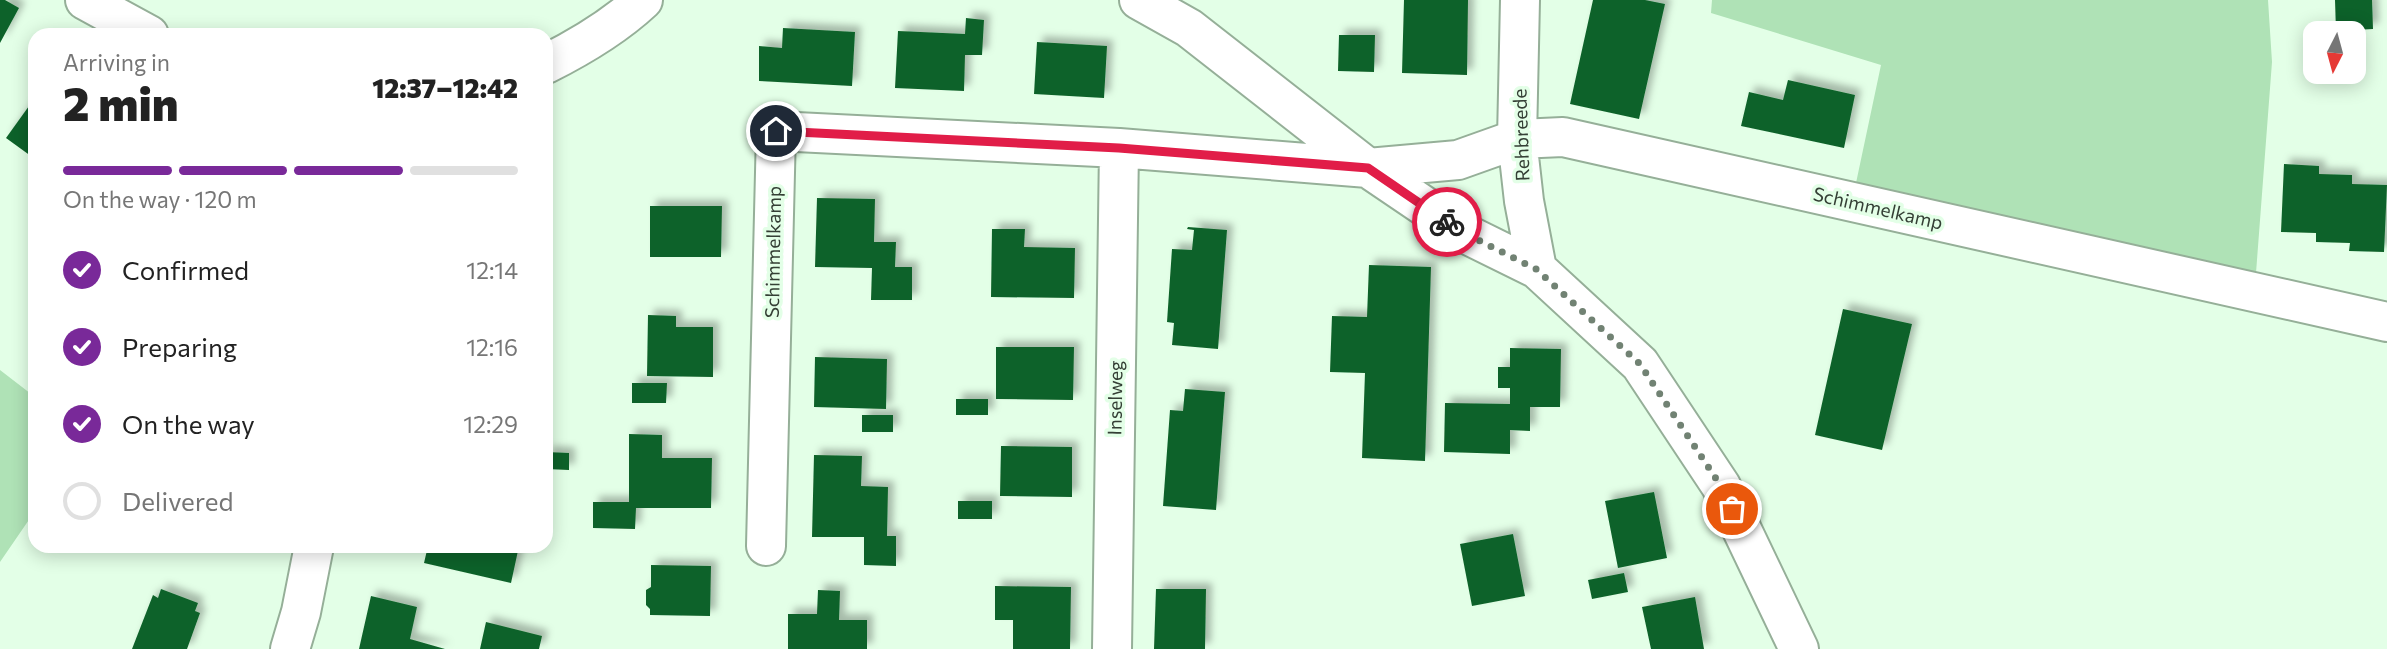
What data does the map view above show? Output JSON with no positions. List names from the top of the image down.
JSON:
{
  "streets": {
    "street": ["Rehbreede", "Schimmelkamp", "Inselweg"]
  },
  "crossings": [
    ["Rehbreede", "Schimmelkamp"],
    ["Schimmelkamp", "Inselweg"]
  ],
  "north": "bottom",
  "page": {
    "heading": ["2 min", "Arriving in", "12:37–12:42"],
    "bar": "On the way · 120 m",
    "list": [
      ["Confirmed", "12:14"],
      ["Preparing", "12:16"],
      ["On the way", "12:29"],
      "Delivered"
    ]
  }
}
